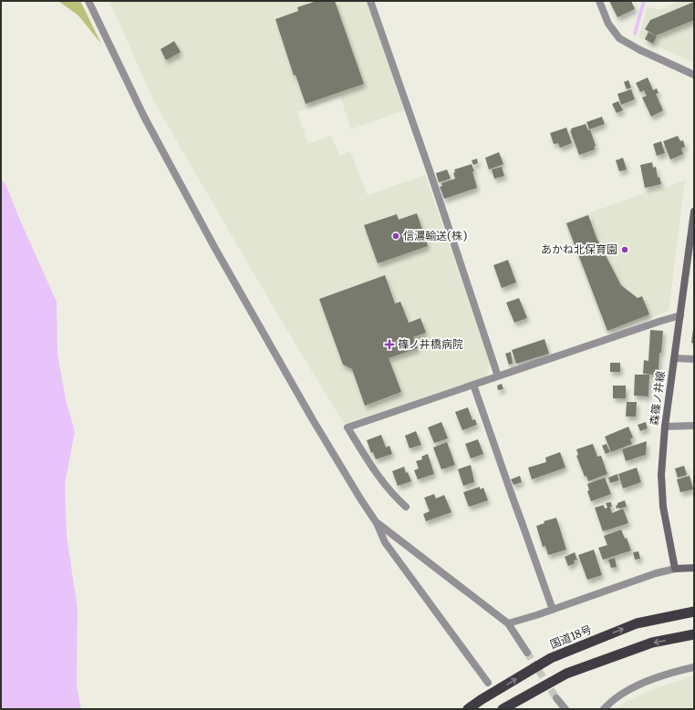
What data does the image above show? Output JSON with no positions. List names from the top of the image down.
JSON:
{
  "streets": {
    "highway": ["国道18号"],
    "main road": ["森篠ノ井線"]
  },
  "places": {
    "other": ["信濃輸送(株)", "あかね北保育園"],
    "health": ["篠ノ井橋病院"]
  }
}
